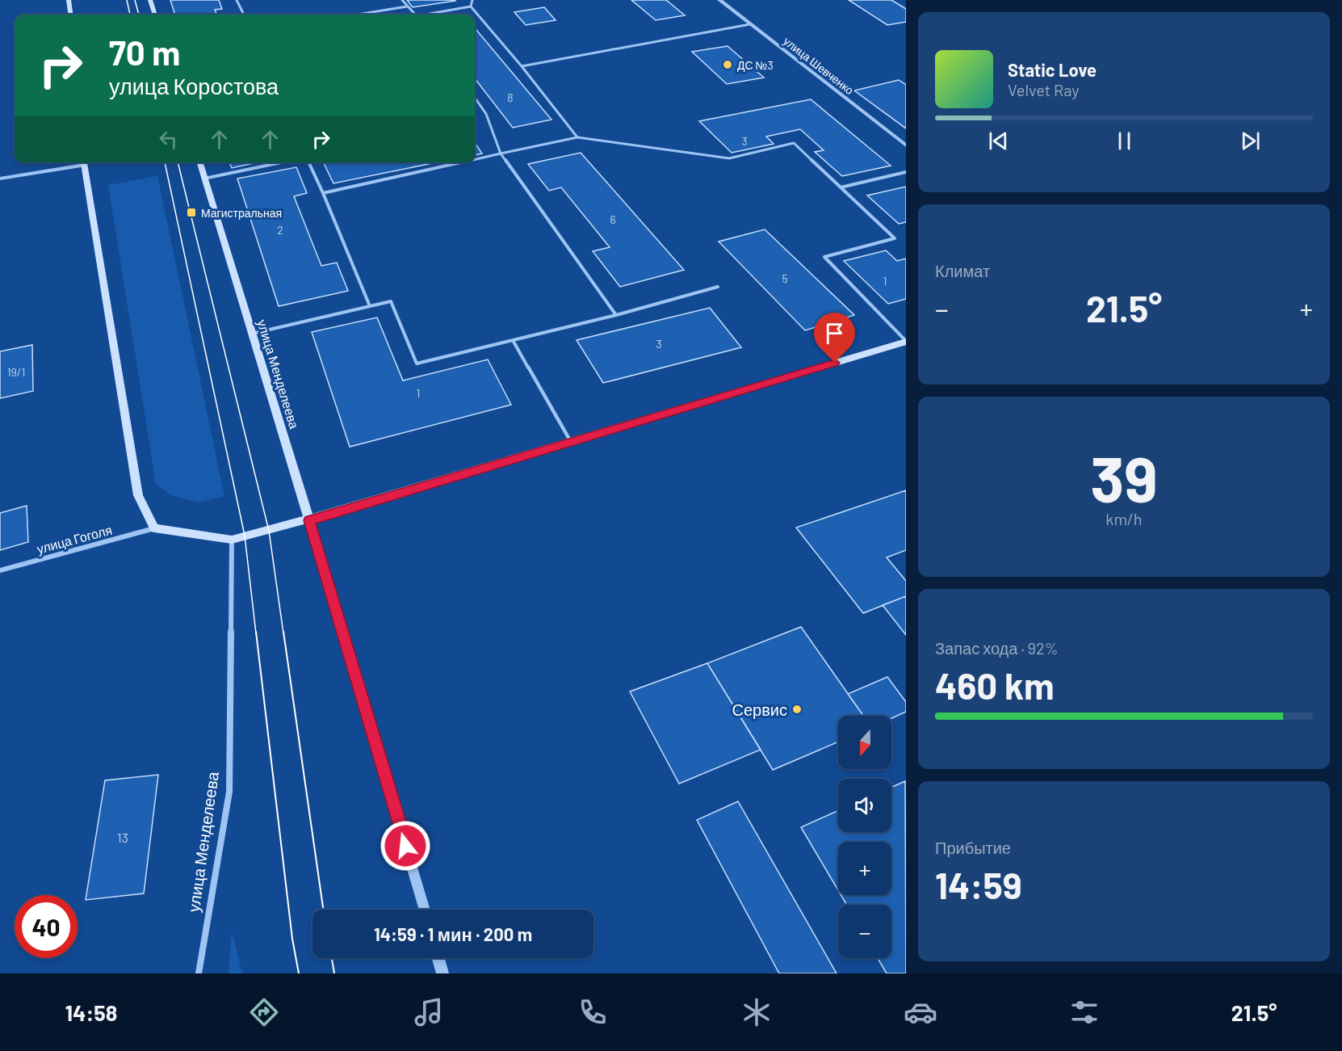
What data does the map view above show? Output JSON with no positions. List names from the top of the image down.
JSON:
{
  "streets": {
    "main road": ["улица Менделеева"],
    "street": ["улица Шевченко", "улица Гоголя"]
  },
  "places": {
    "other": ["ДС №3", "Сервис"],
    "transit": ["Магистральная"]
  },
  "house_numbers": [
    "8",
    "3",
    "6",
    "2",
    "5",
    "1",
    "3",
    "19/1",
    "1",
    "13"
  ],
  "north": "bottom",
  "page": {
    "turn": ["70 m", "улица Коростова"],
    "song": ["Static Love", "Velvet Ray"],
    "tile": [
      "Климат",
      ["39", "km/h"],
      ["Запас хода · 92%", "460 km"],
      ["Прибытие", "14:59"]
    ],
    "heat": ["−", "21.5°", "+"],
    "map_buttons": ["+", "−"],
    "limit": "40",
    "trip": "14:59 · 1 мин · 200 m",
    "tabs": ["14:58", "21.5°"]
  }
}
